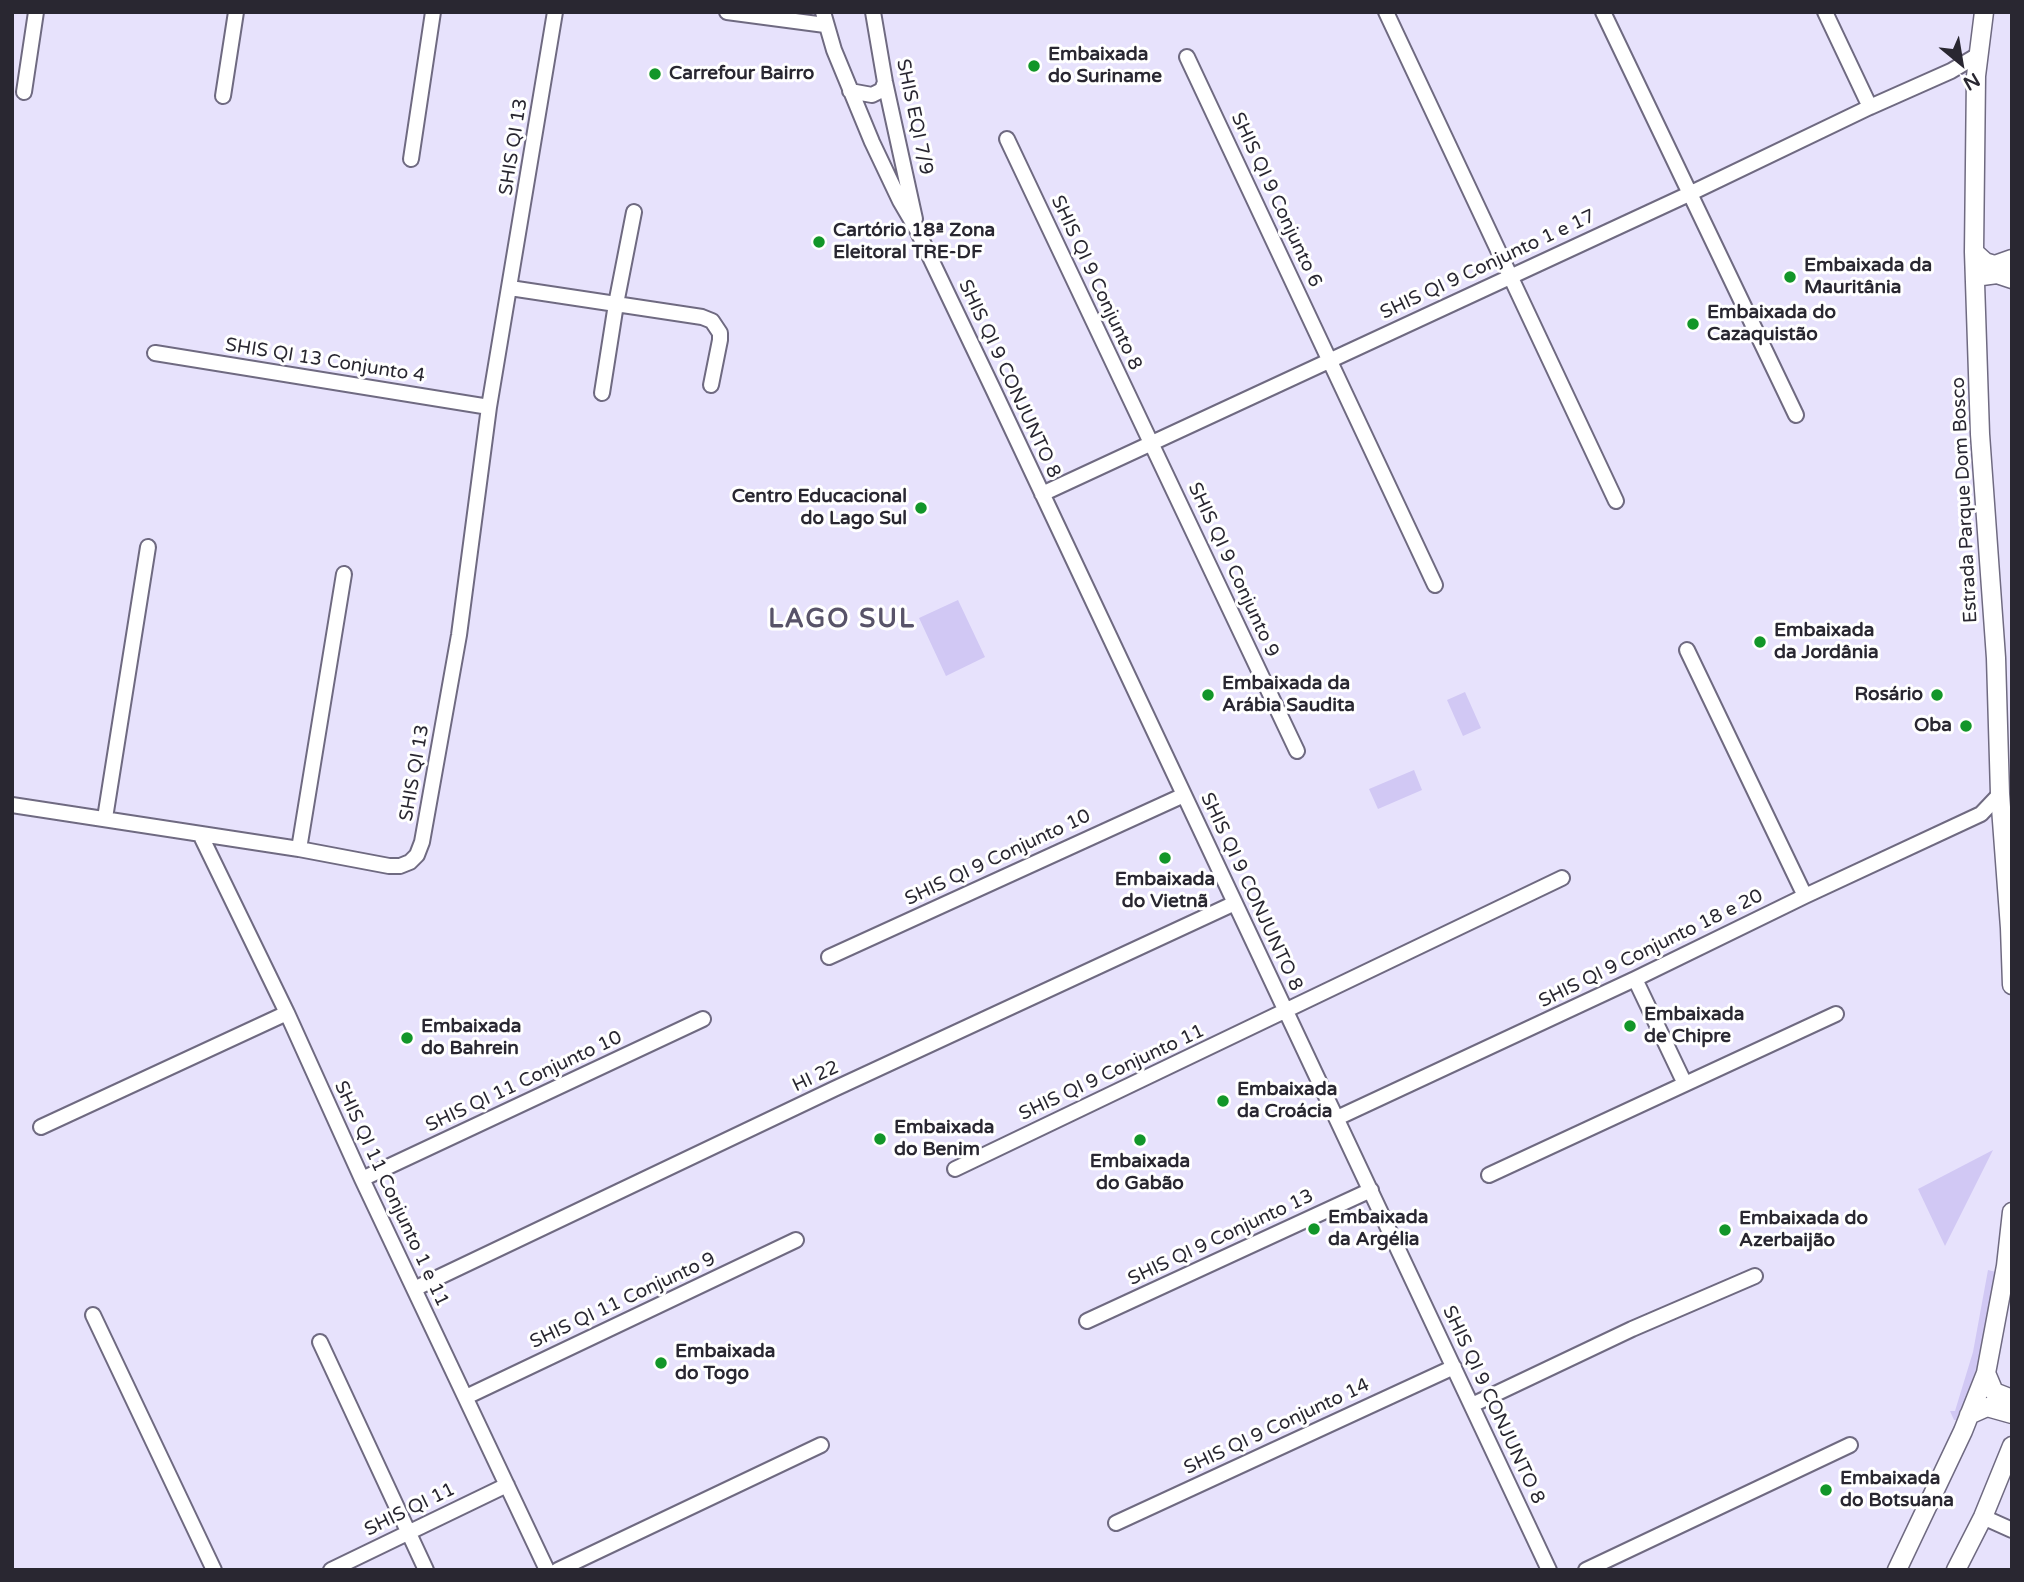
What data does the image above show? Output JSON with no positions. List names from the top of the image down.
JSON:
{
  "streets": {
    "main road": ["Estrada Parque Dom Bosco"],
    "street": [
      "SHIS EQI 7/9",
      "SHIS QI 13",
      "SHIS QI 9 Conjunto 6",
      "SHIS QI 9 Conjunto 1 e 17",
      "SHIS QI 9 Conjunto 8",
      "SHIS QI 13 Conjunto 4",
      "SHIS QI 9 CONJUNTO 8",
      "SHIS QI 9 Conjunto 9",
      "SHIS QI 9 Conjunto 10",
      "SHIS QI 9 Conjunto 18 e 20",
      "SHIS QI 9 Conjunto 11",
      "HI 22",
      "SHIS QI 11 Conjunto 10",
      "SHIS QI 11 Conjunto 1 e 11",
      "SHIS QI 9 Conjunto 13",
      "SHIS QI 11 Conjunto 9",
      "SHIS QI 9 Conjunto 14",
      "SHIS QI 11"
    ]
  },
  "crossings": [
    ["SHIS EQI 7/9", "SHIS QI 9 CONJUNTO 8"],
    ["SHIS QI 13", "SHIS QI 13 Conjunto 4"],
    ["SHIS QI 13", "SHIS QI 11 Conjunto 1 e 11"],
    ["SHIS QI 9 Conjunto 6", "SHIS QI 9 Conjunto 1 e 17"],
    ["SHIS QI 9 Conjunto 1 e 17", "SHIS QI 9 Conjunto 8"],
    ["SHIS QI 9 Conjunto 1 e 17", "SHIS QI 9 CONJUNTO 8"],
    ["SHIS QI 9 Conjunto 1 e 17", "Estrada Parque Dom Bosco"],
    ["SHIS QI 9 Conjunto 1 e 17", "SHIS QI 9 Conjunto 9"],
    ["SHIS QI 9 Conjunto 8", "SHIS QI 9 Conjunto 9"],
    ["SHIS QI 9 CONJUNTO 8", "SHIS QI 9 Conjunto 10"],
    ["SHIS QI 9 CONJUNTO 8", "SHIS QI 9 Conjunto 18 e 20"],
    ["SHIS QI 9 CONJUNTO 8", "SHIS QI 9 Conjunto 11"],
    ["SHIS QI 9 CONJUNTO 8", "HI 22"],
    ["SHIS QI 9 CONJUNTO 8", "SHIS QI 9 Conjunto 13"],
    ["SHIS QI 9 CONJUNTO 8", "SHIS QI 9 Conjunto 14"],
    ["Estrada Parque Dom Bosco", "SHIS QI 9 Conjunto 18 e 20"],
    ["HI 22", "SHIS QI 11 Conjunto 1 e 11"],
    ["SHIS QI 11 Conjunto 10", "SHIS QI 11 Conjunto 1 e 11"],
    ["SHIS QI 11 Conjunto 1 e 11", "SHIS QI 11 Conjunto 9"],
    ["SHIS QI 11 Conjunto 1 e 11", "SHIS QI 11"]
  ],
  "districts": ["LAGO SUL"],
  "places": [
    "Embaixada do Suriname",
    "Carrefour Bairro",
    "Cartório 18ª Zona Eleitoral TRE-DF",
    "Embaixada da Mauritânia",
    "Embaixada do Cazaquistão",
    "Centro Educacional do Lago Sul",
    "Embaixada da Jordânia",
    "Embaixada da Arábia Saudita",
    "Rosário",
    "Oba",
    "Embaixada do Vietnã",
    "Embaixada de Chipre",
    "Embaixada do Bahrein",
    "Embaixada da Croácia",
    "Embaixada do Benim",
    "Embaixada do Gabão",
    "Embaixada da Argélia",
    "Embaixada do Azerbaijão",
    "Embaixada do Togo",
    "Embaixada do Botsuana"
  ],
  "north": "bottom right"
}
